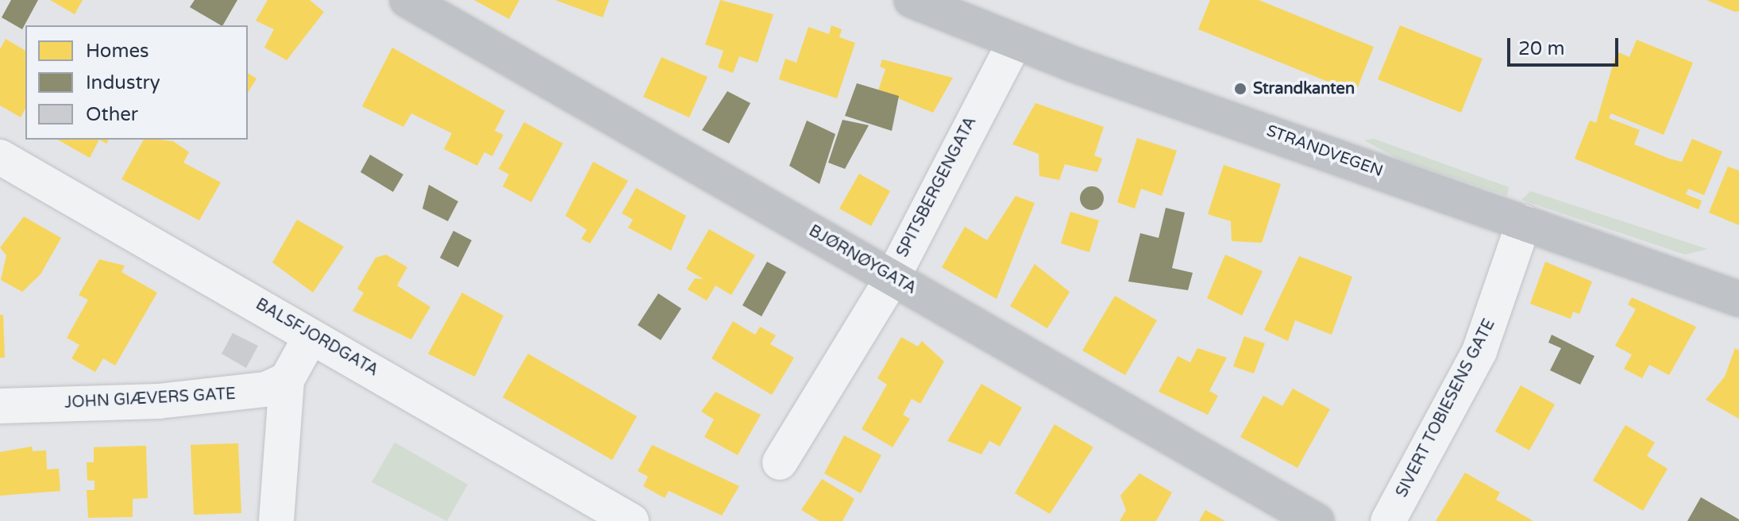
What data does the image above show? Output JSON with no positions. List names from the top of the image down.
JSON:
{
  "streets": {
    "street": [
      "STRANDVEGEN",
      "SPITSBERGENGATA",
      "BJØRNØYGATA",
      "BALSFJORDGATA",
      "JOHN GIÆVERS GATE",
      "SIVERT TOBIESENS GATE"
    ]
  },
  "crossings": [
    ["STRANDVEGEN", "SPITSBERGENGATA"],
    ["STRANDVEGEN", "SIVERT TOBIESENS GATE"],
    ["SPITSBERGENGATA", "BJØRNØYGATA"]
  ],
  "places": ["Strandkanten"],
  "legend": ["Homes", "Industry", "Other"],
  "scale_bar": "20 m"
}
